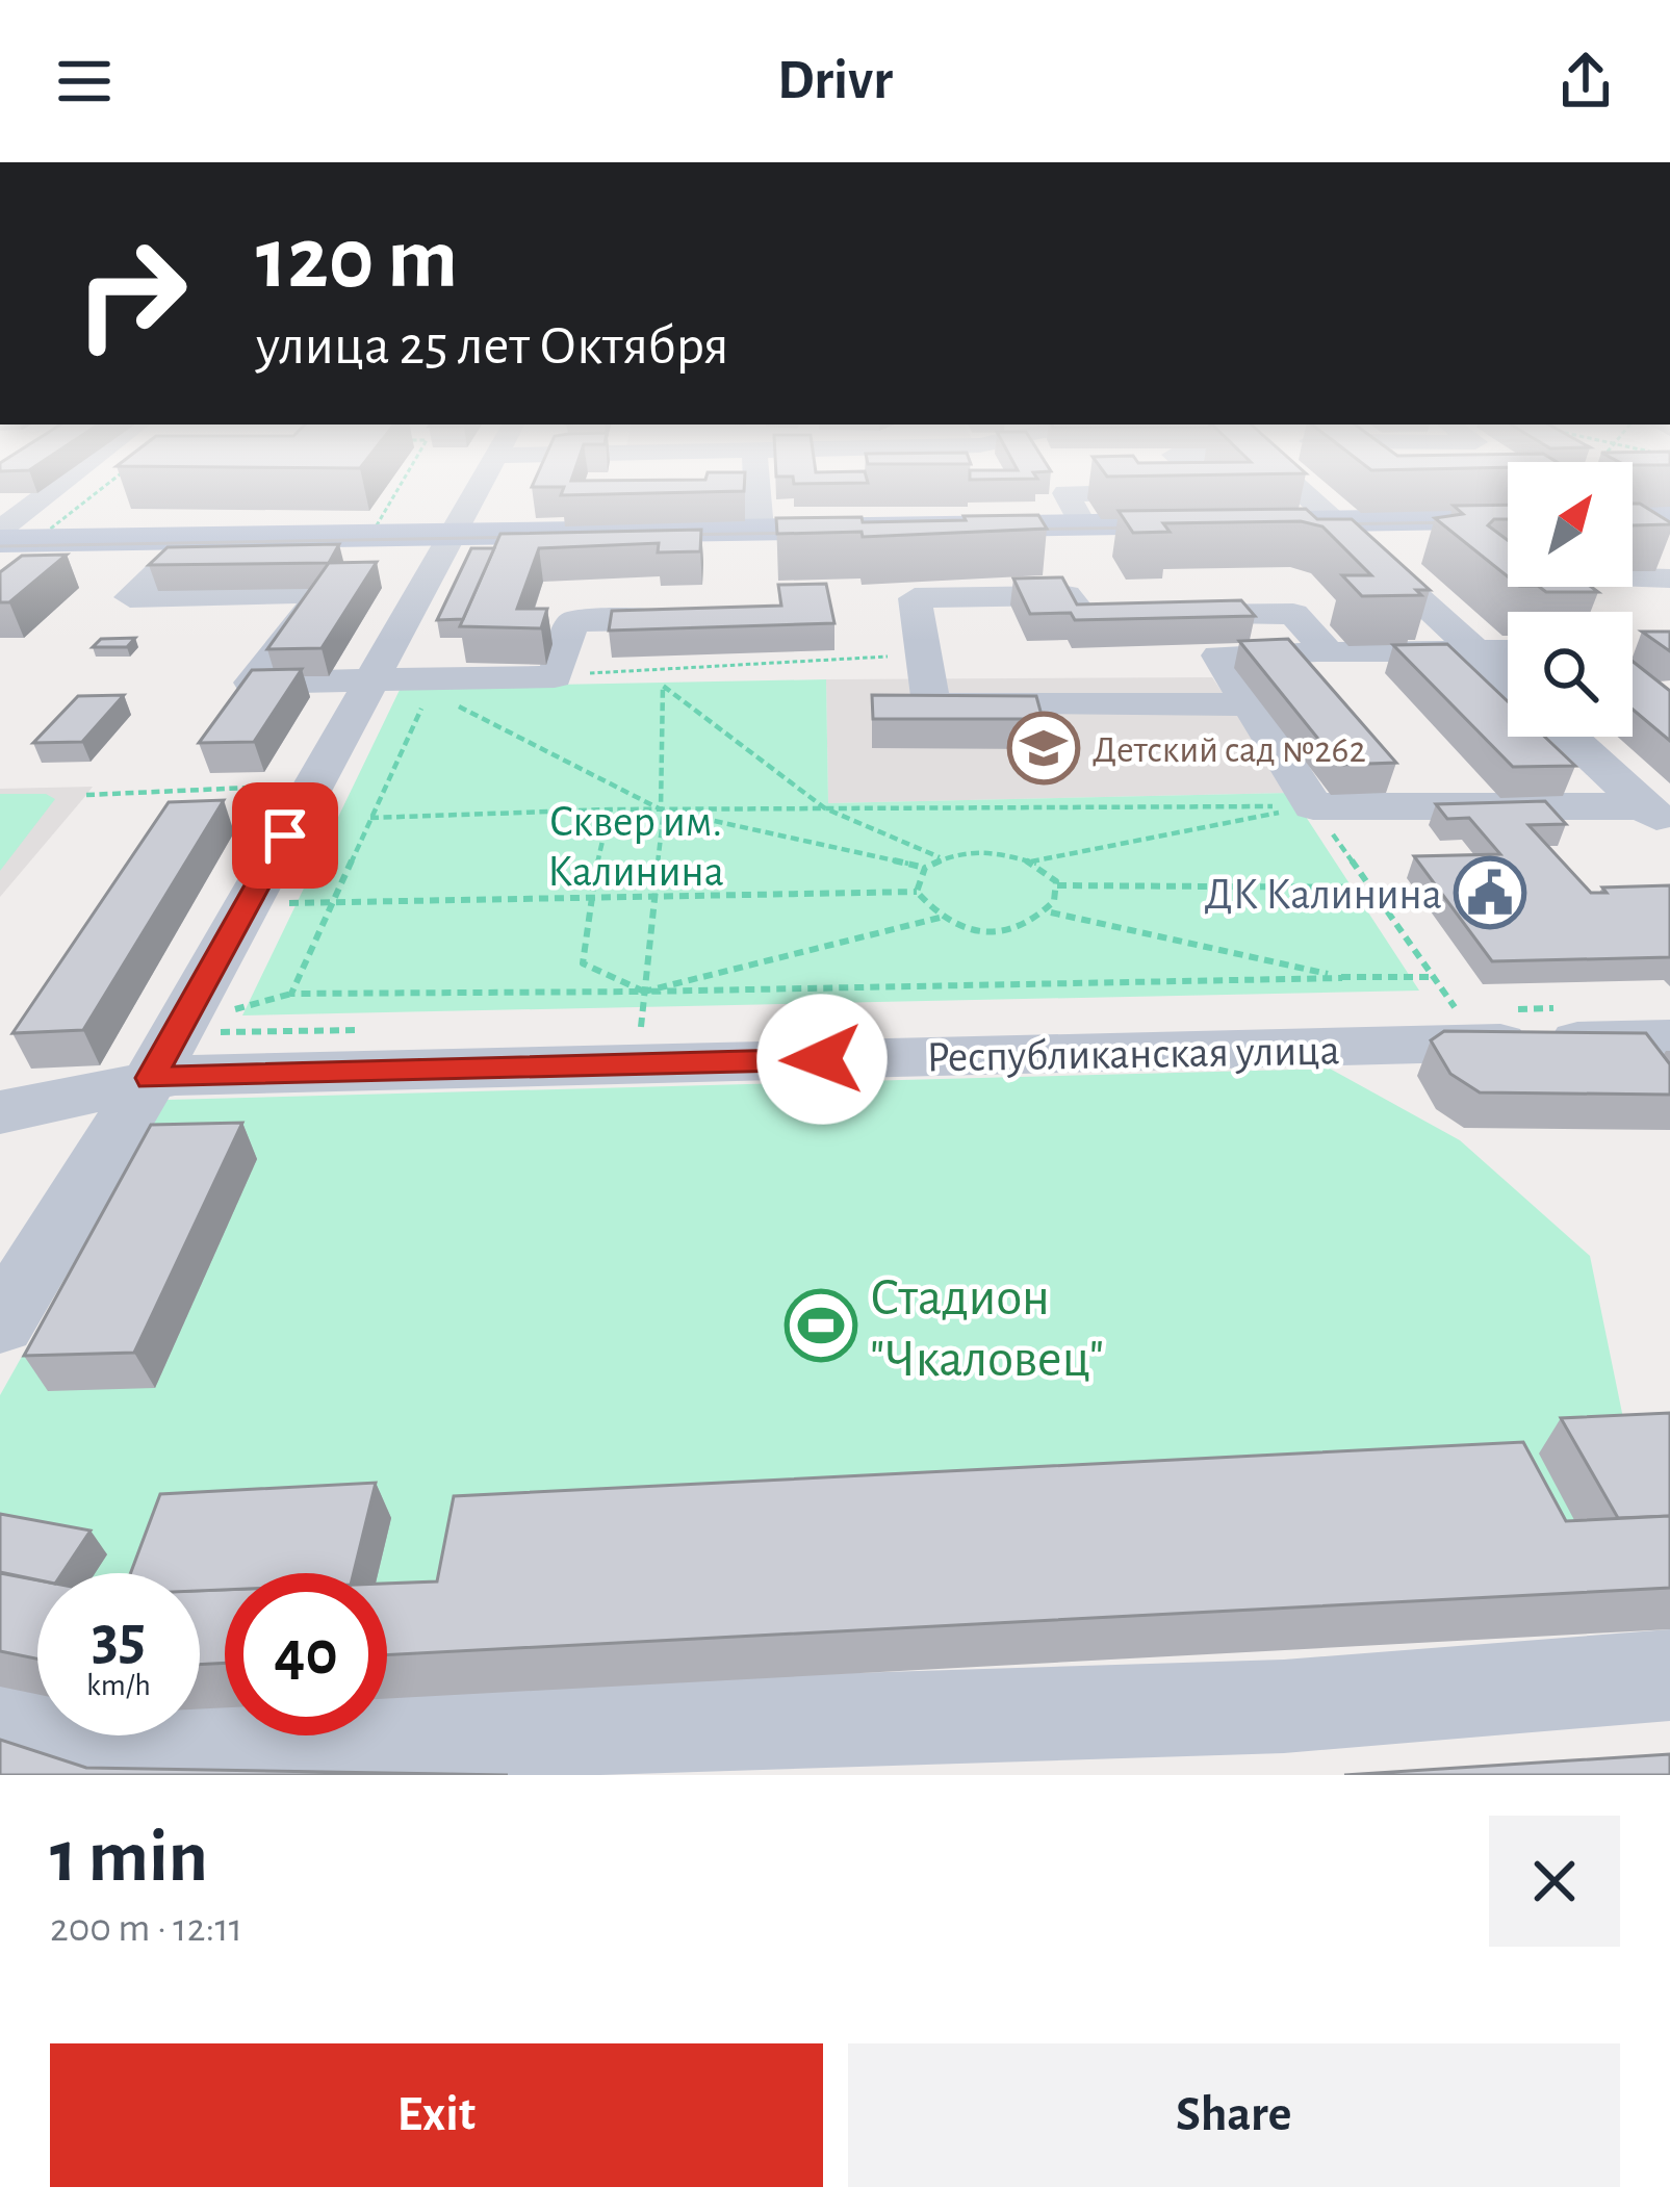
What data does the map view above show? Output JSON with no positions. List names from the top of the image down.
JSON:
{
  "streets": {
    "street": ["Республиканская улица"]
  },
  "parks": ["Сквер им. Калинина"],
  "places": {
    "school or university": ["Детский сад №262"],
    "public building": ["ДК Калинина"],
    "sports": ["Стадион \"Чкаловец\""]
  },
  "north": "top right",
  "page": {
    "header": "Drivr",
    "turn": ["120 m", "улица 25 лет Октября"],
    "speed": "35 km/h",
    "limit": "40",
    "heading": ["1 min", "200 m · 12:11"],
    "buttons": ["Exit", "Share"]
  }
}
